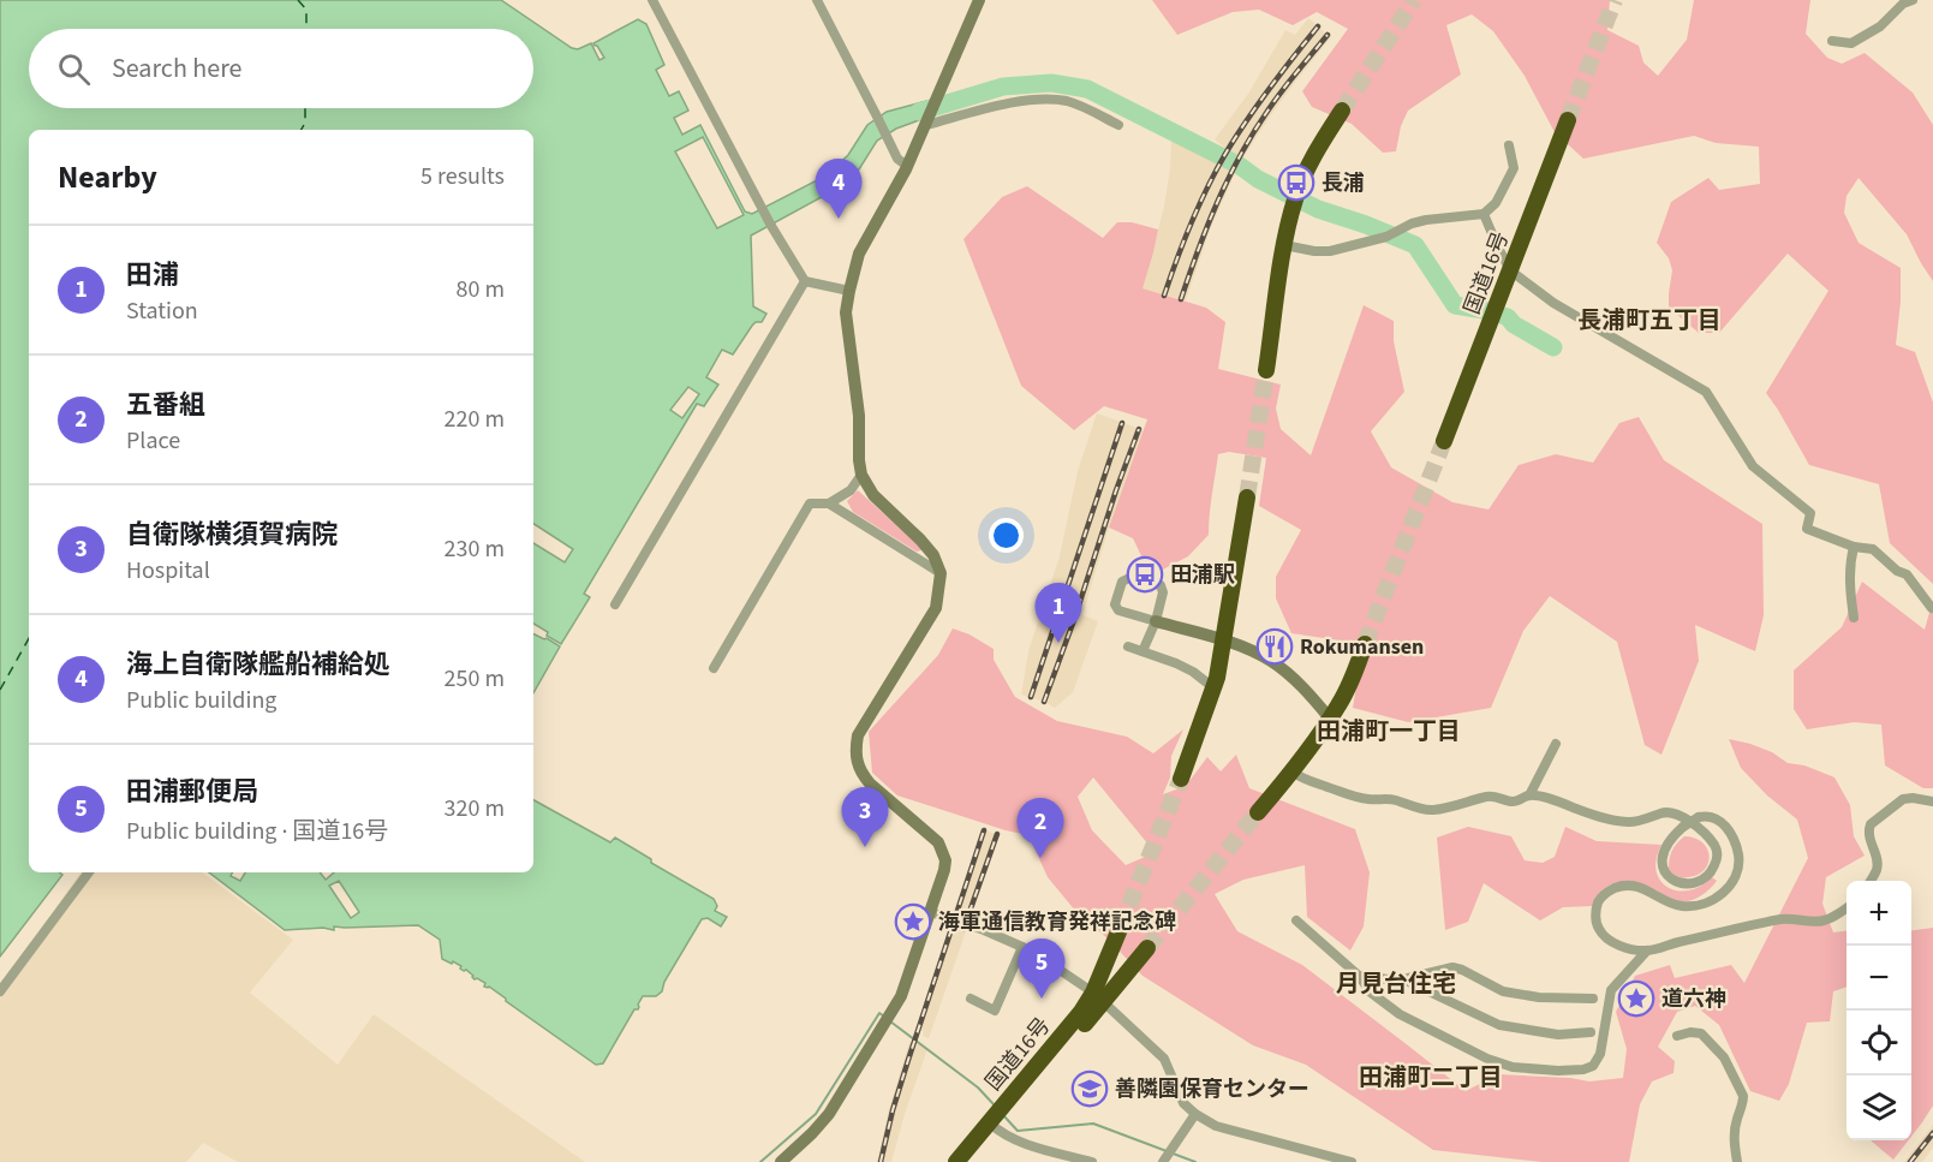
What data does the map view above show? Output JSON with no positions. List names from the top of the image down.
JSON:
{
  "streets": {
    "highway": ["国道16号"]
  },
  "districts": [
    "長浦町五丁目",
    "田浦町一丁目",
    "月見台住宅",
    "田浦町二丁目"
  ],
  "places": {
    "bus stop": ["長浦", "田浦駅"],
    "restaurant": ["Rokumansen"],
    "place": ["海軍通信教育発祥記念碑", "道六神"],
    "school or university": ["善隣園保育センター"]
  },
  "page": {
    "search": "Search here",
    "heading": ["Nearby", "5 results"],
    "pins": [
      "4",
      "1",
      "3",
      "2",
      "5"
    ],
    "list": [
      {
        "mark": "1",
        "name": "田浦",
        "note": "Station",
        "value": "80 m"
      },
      {
        "mark": "2",
        "name": "五番組",
        "note": "Place",
        "value": "220 m"
      },
      {
        "mark": "3",
        "name": "自衛隊横須賀病院",
        "note": "Hospital",
        "value": "230 m"
      },
      {
        "mark": "4",
        "name": "海上自衛隊艦船補給処",
        "note": "Public building",
        "value": "250 m"
      },
      {
        "mark": "5",
        "name": "田浦郵便局",
        "note": "Public building · 国道16号",
        "value": "320 m"
      }
    ],
    "map_buttons": ["+", "−"]
  }
}
